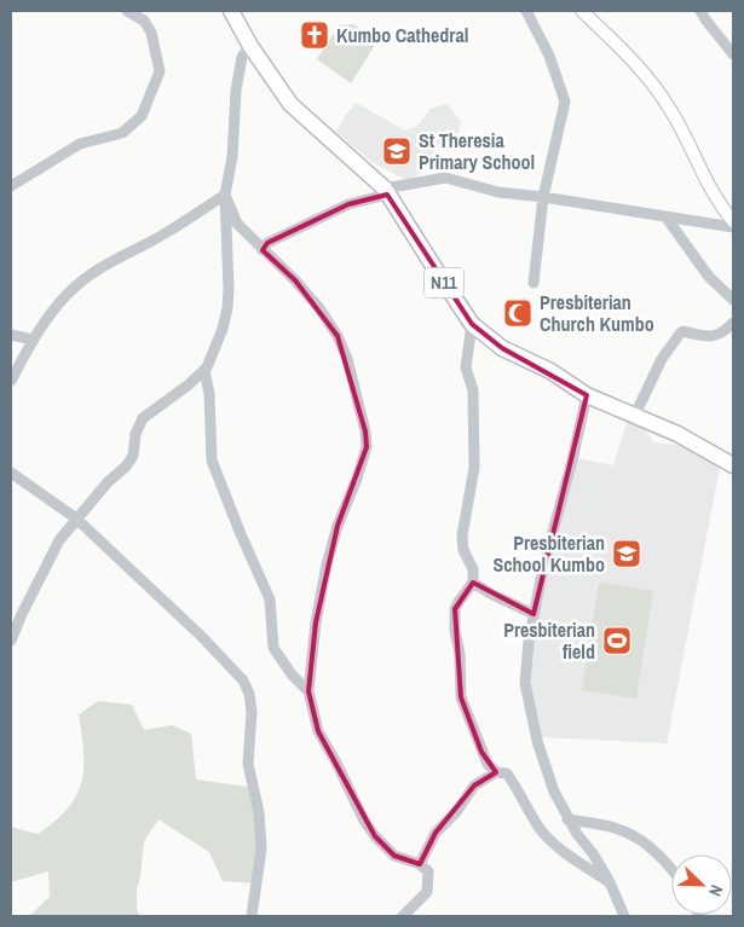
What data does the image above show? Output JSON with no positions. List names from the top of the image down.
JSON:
{
  "streets": {
    "highway": ["N11"]
  },
  "places": {
    "church": ["Kumbo Cathedral"],
    "school or university": ["St Theresia Primary School", "Presbiterian School Kumbo"],
    "mosque": ["Presbiterian Church Kumbo"],
    "sports": ["Presbiterian field"]
  },
  "north": "bottom right"
}
